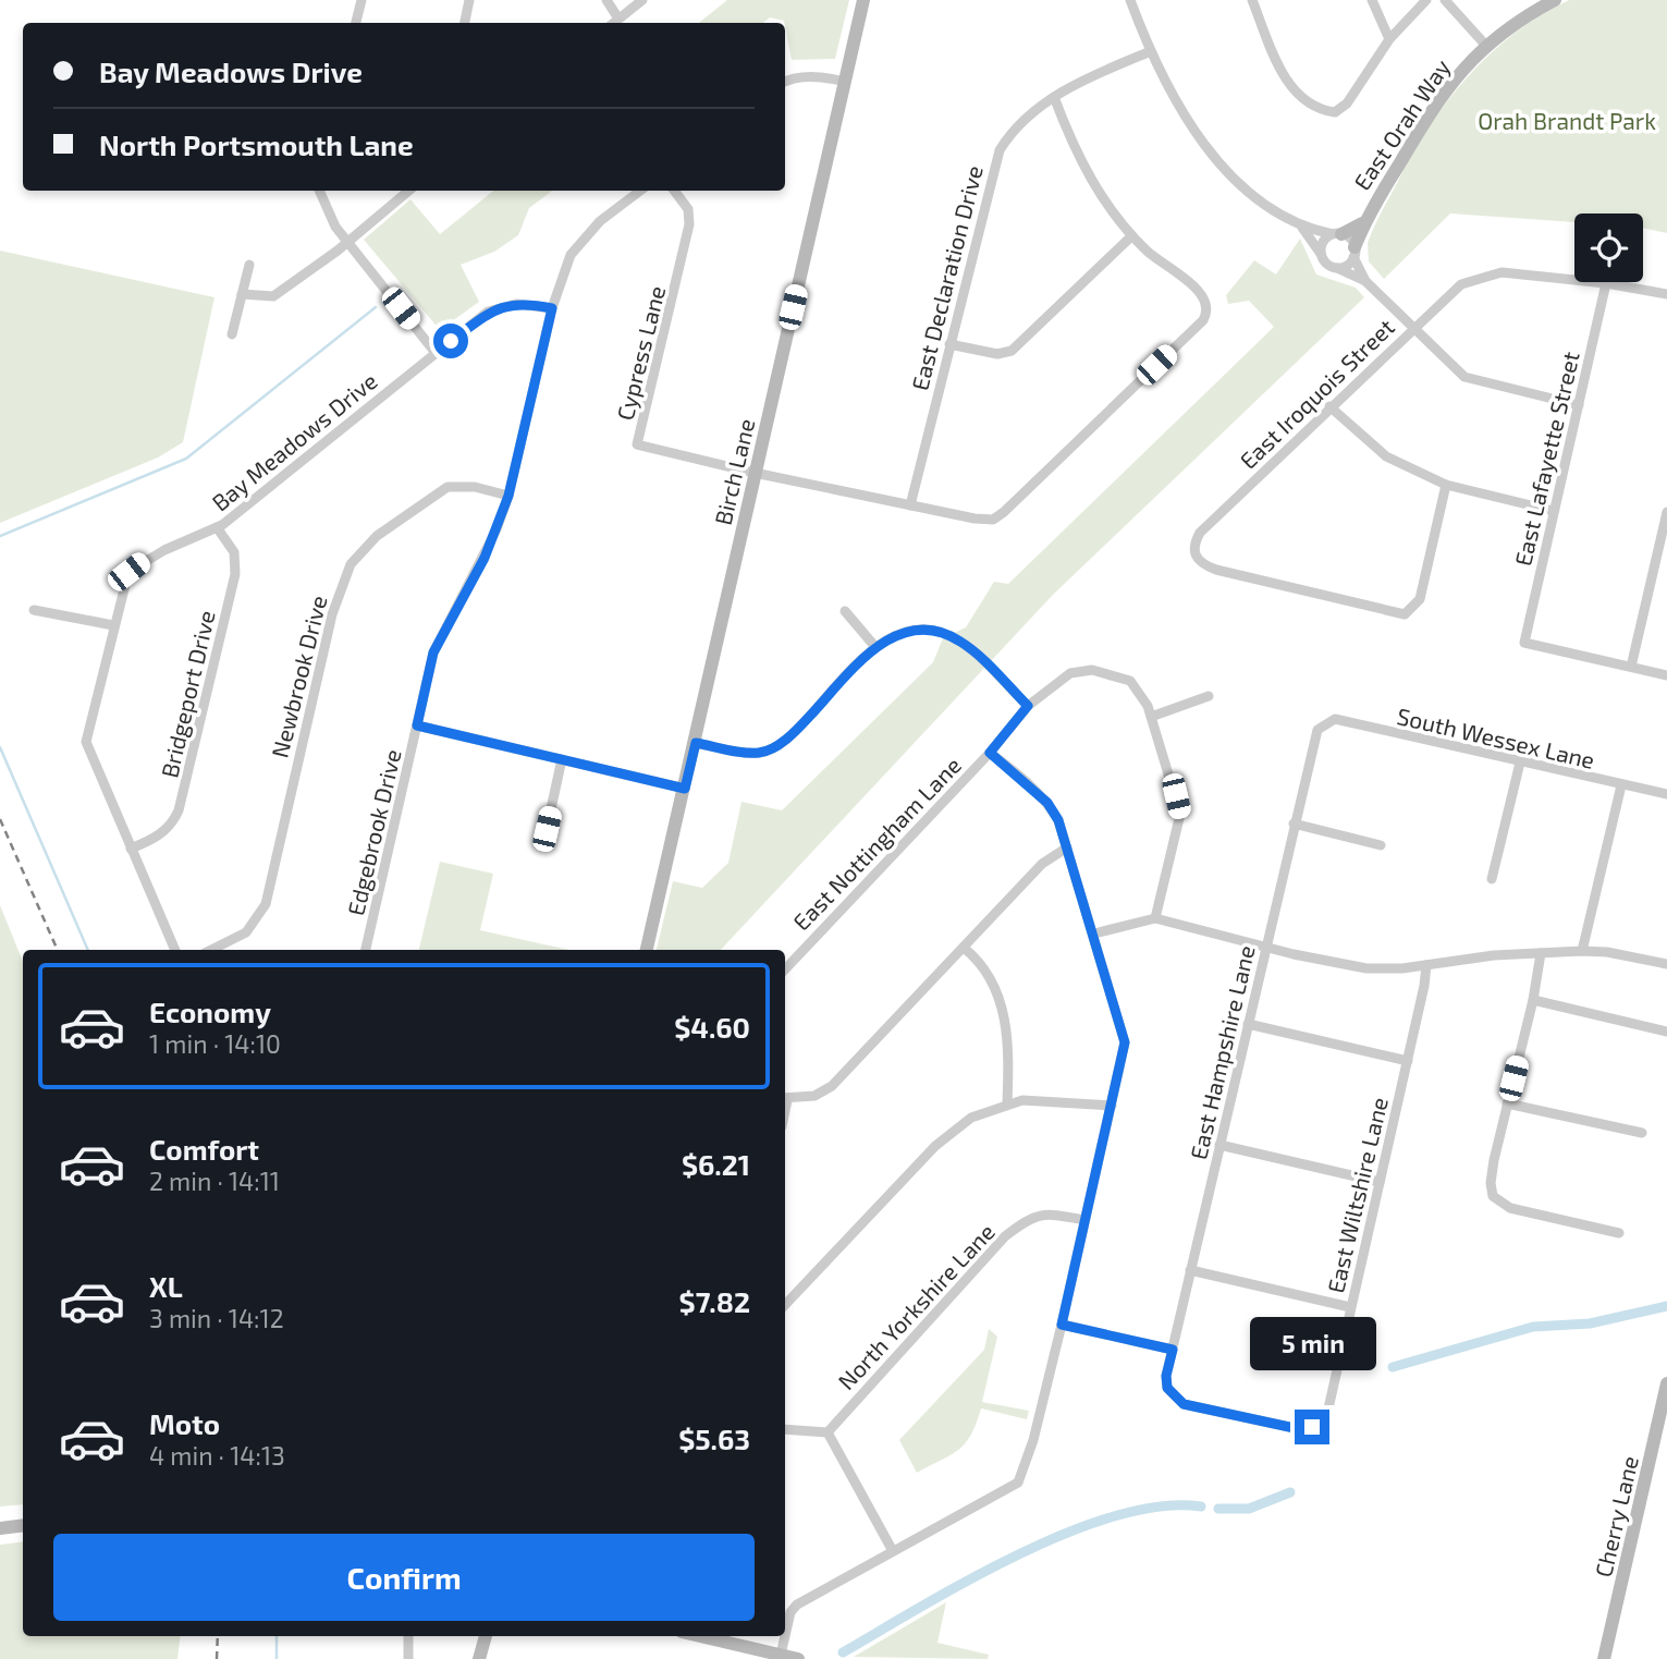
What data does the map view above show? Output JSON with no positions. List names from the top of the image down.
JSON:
{
  "streets": {
    "street": [
      "East Orah Way",
      "East Declaration Drive",
      "Cypress Lane",
      "East Iroquois Street",
      "Bay Meadows Drive",
      "East Lafayette Street",
      "Birch Lane",
      "Newbrook Drive",
      "Bridgeport Drive",
      "South Wessex Lane",
      "Edgebrook Drive",
      "East Nottingham Lane",
      "East Hampshire Lane",
      "East Wiltshire Lane",
      "North Yorkshire Lane",
      "Cherry Lane"
    ]
  },
  "crossings": [
    ["East Declaration Drive", "Cypress Lane"],
    ["Cypress Lane", "Birch Lane"],
    ["East Iroquois Street", "East Lafayette Street"],
    ["Bay Meadows Drive", "Bridgeport Drive"],
    ["Bay Meadows Drive", "Edgebrook Drive"],
    ["Newbrook Drive", "Edgebrook Drive"],
    ["South Wessex Lane", "East Hampshire Lane"],
    ["East Hampshire Lane", "East Wiltshire Lane"]
  ],
  "parks": ["Orah Brandt Park"],
  "page": {
    "banner": ["Bay Meadows Drive", "North Portsmouth Lane"],
    "list": [
      {
        "name": "Economy",
        "note": "1 min · 14:10",
        "value": "$4.60"
      },
      {
        "name": "Comfort",
        "note": "2 min · 14:11",
        "value": "$6.21"
      },
      {
        "name": "XL",
        "note": "3 min · 14:12",
        "value": "$7.82"
      },
      {
        "name": "Moto",
        "note": "4 min · 14:13",
        "value": "$5.63"
      }
    ],
    "bubble": "5 min",
    "buttons": "Confirm"
  }
}
